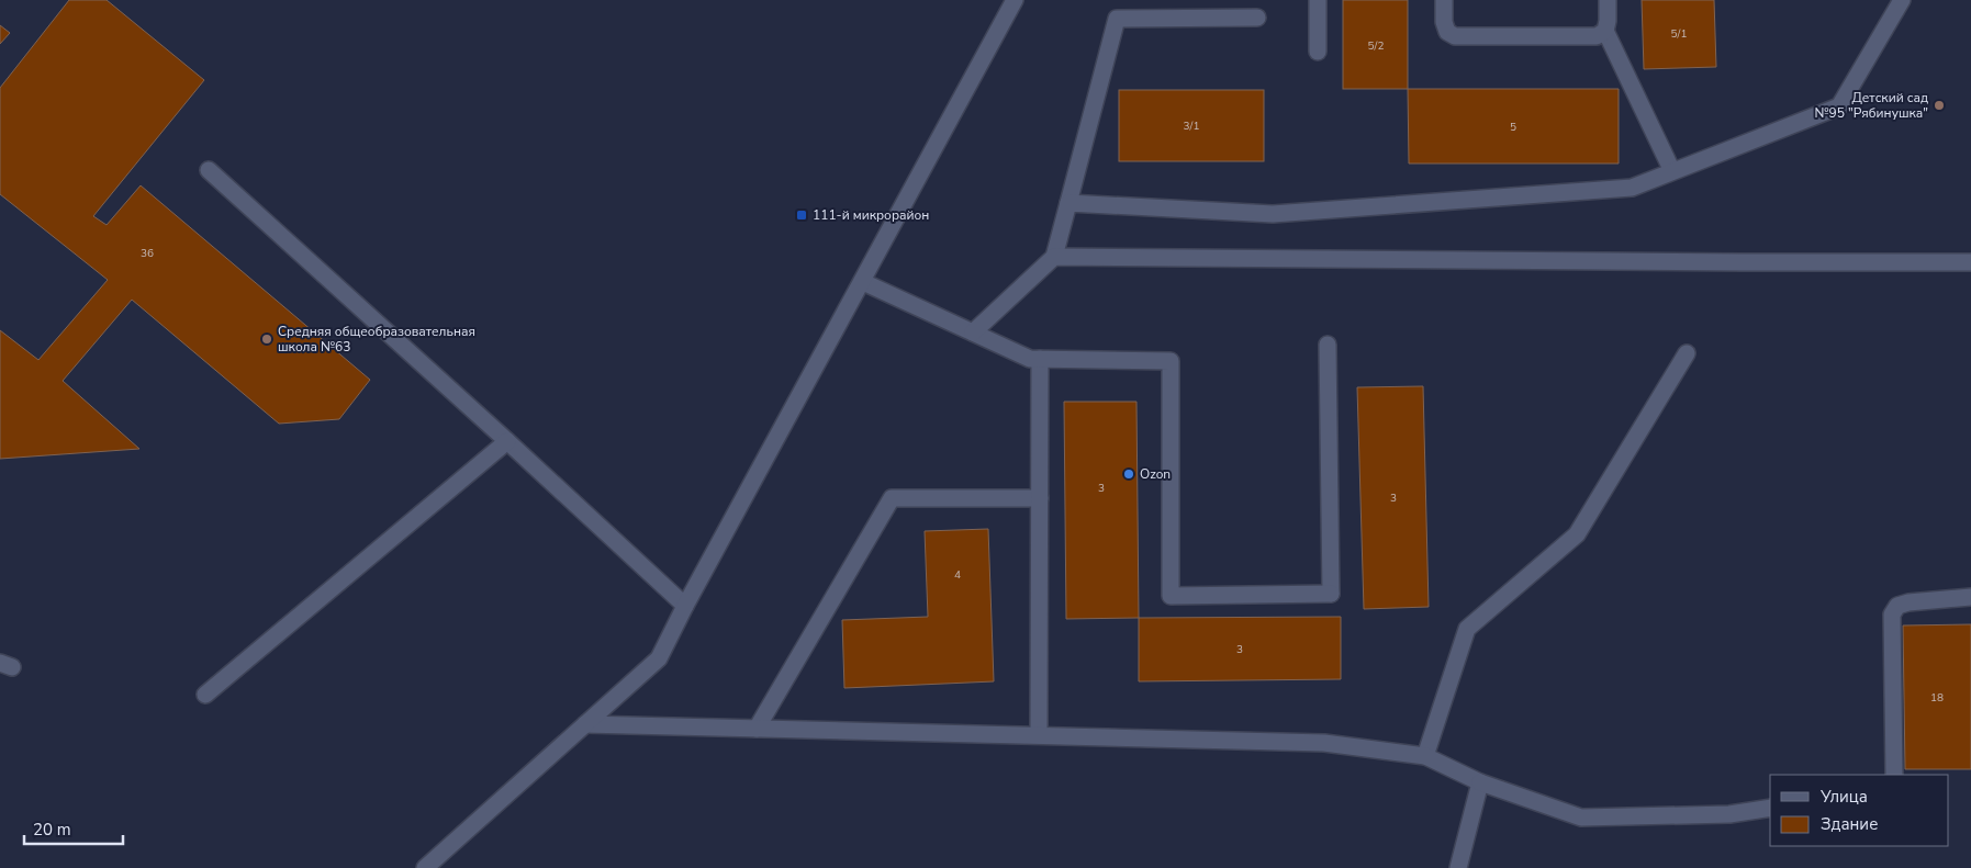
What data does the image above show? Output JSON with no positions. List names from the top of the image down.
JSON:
{
  "places": {
    "other": ["Детский сад №95 \"Рябинушка\"", "Средняя общеобразовательная школа №63", "Ozon"],
    "transit": ["111-й микрорайон"]
  },
  "house_numbers": [
    "5/1",
    "5/2",
    "3/1",
    "5",
    "36",
    "3",
    "3",
    "4",
    "3",
    "18"
  ],
  "legend": ["Улица", "Здание"],
  "scale_bar": "20 m"
}
